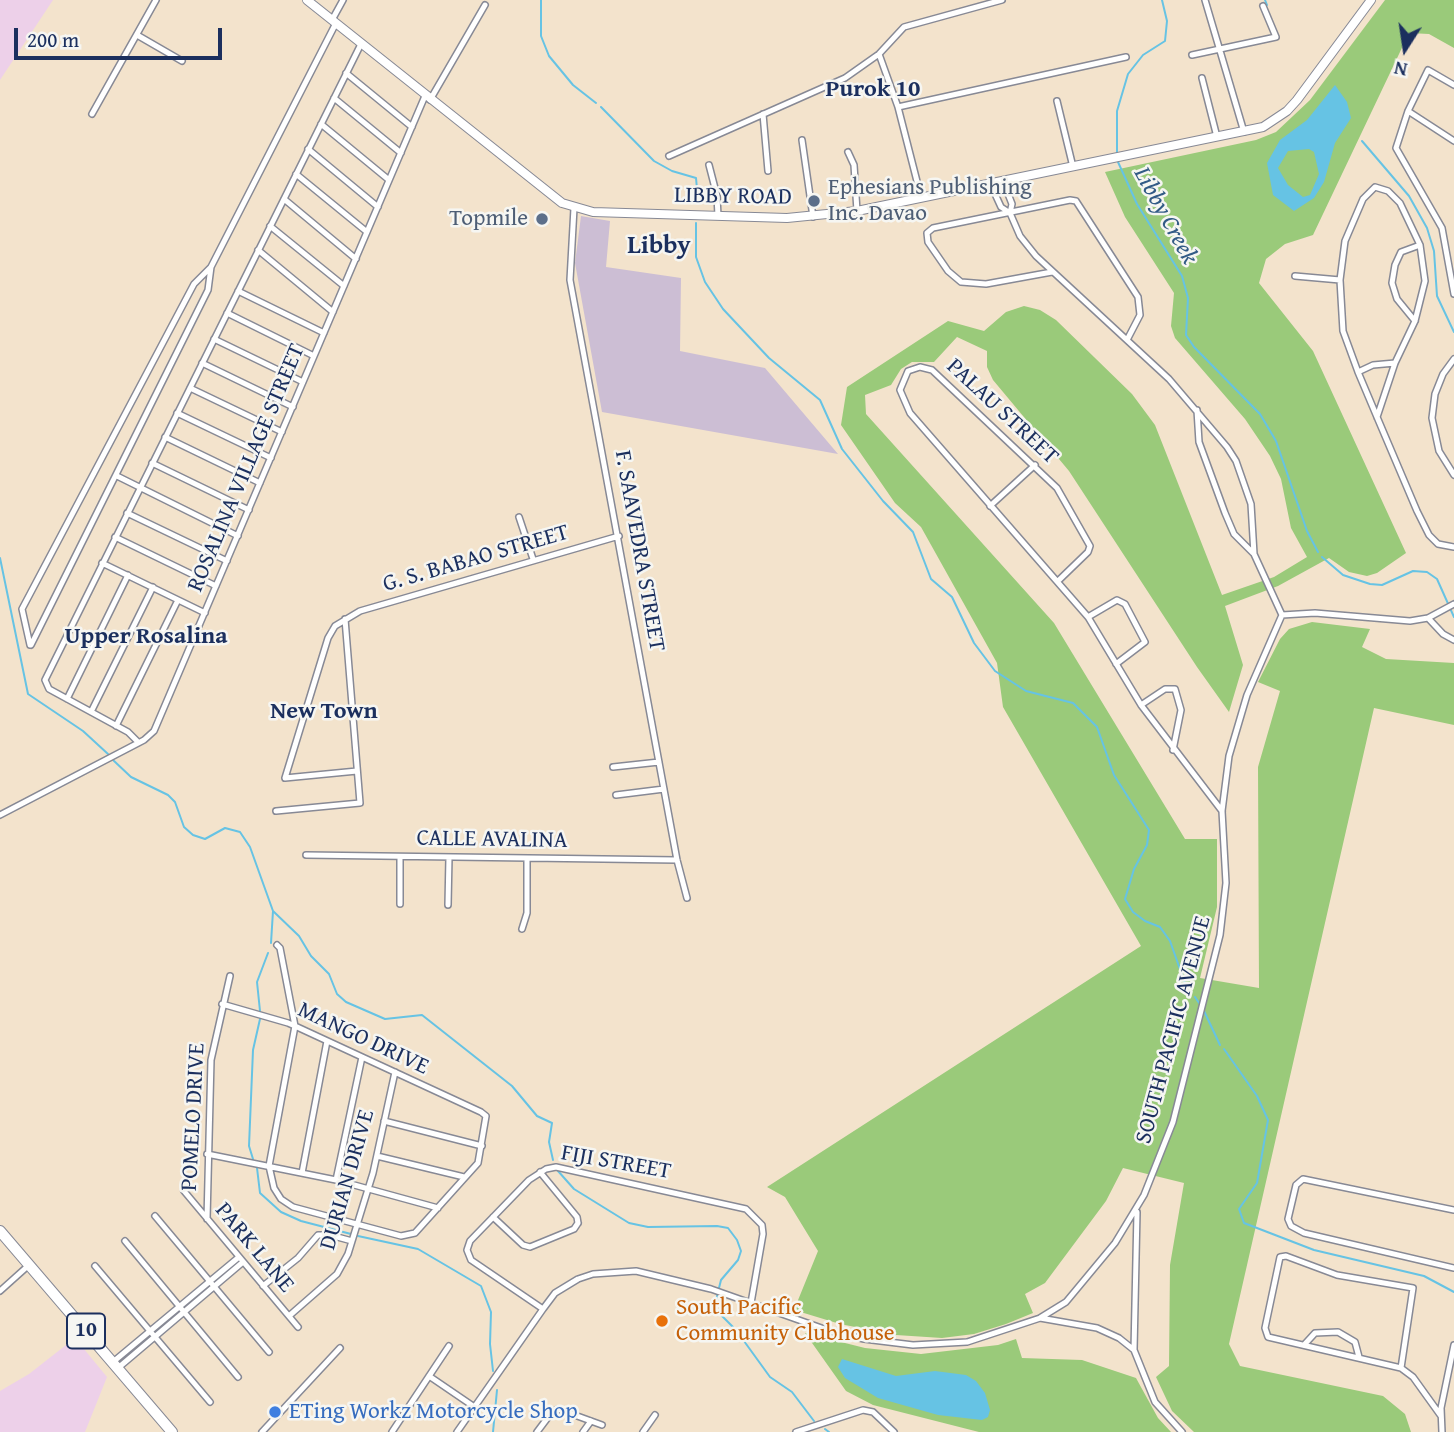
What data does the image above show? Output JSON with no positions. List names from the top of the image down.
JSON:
{
  "streets": {
    "highway": ["10"],
    "main road": ["LIBBY ROAD"],
    "street": [
      "PALAU STREET",
      "ROSALINA VILLAGE STREET",
      "F. SAAVEDRA STREET",
      "G. S. BABAO STREET",
      "CALLE AVALINA",
      "SOUTH PACIFIC AVENUE",
      "MANGO DRIVE",
      "POMELO DRIVE",
      "FIJI STREET",
      "DURIAN DRIVE",
      "PARK LANE"
    ]
  },
  "crossings": [
    ["LIBBY ROAD", "ROSALINA VILLAGE STREET"],
    ["LIBBY ROAD", "F. SAAVEDRA STREET"],
    ["PALAU STREET", "SOUTH PACIFIC AVENUE"],
    ["F. SAAVEDRA STREET", "G. S. BABAO STREET"],
    ["F. SAAVEDRA STREET", "CALLE AVALINA"],
    ["SOUTH PACIFIC AVENUE", "FIJI STREET"],
    ["MANGO DRIVE", "POMELO DRIVE"],
    ["MANGO DRIVE", "DURIAN DRIVE"],
    ["POMELO DRIVE", "PARK LANE"],
    ["DURIAN DRIVE", "PARK LANE"]
  ],
  "districts": [
    "Purok 10",
    "Libby",
    "Upper Rosalina",
    "New Town"
  ],
  "water": ["Libby Creek"],
  "places": [
    "Ephesians Publishing Inc. Davao",
    "Topmile",
    "South Pacific Community Clubhouse",
    "ETing Workz Motorcycle Shop"
  ],
  "scale_bar": "200 m",
  "north": "bottom"
}
